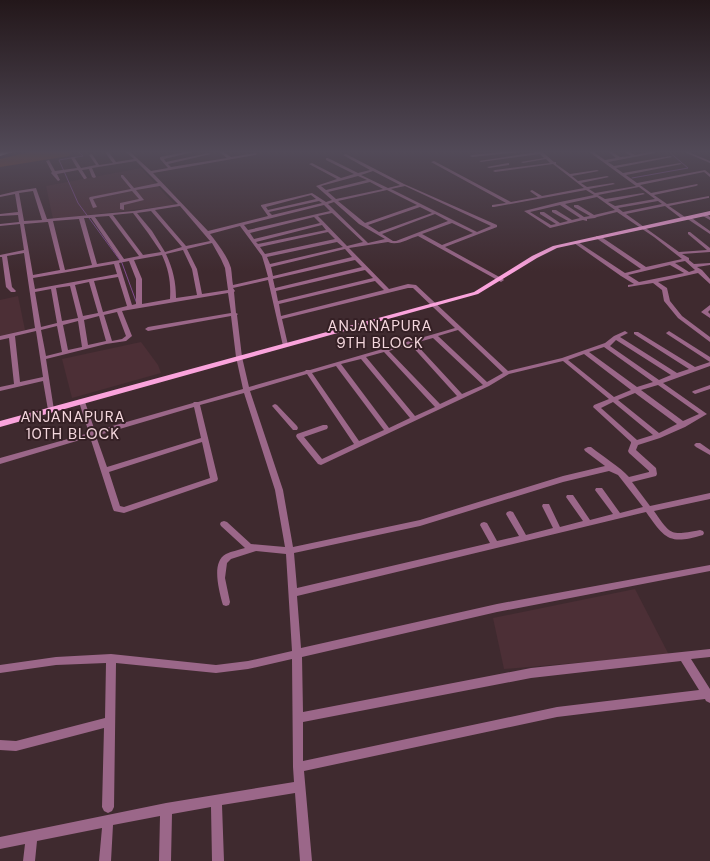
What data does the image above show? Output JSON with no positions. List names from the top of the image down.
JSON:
{
  "districts": ["ANJANAPURA 9TH BLOCK", "ANJANAPURA 10TH BLOCK"]
}
